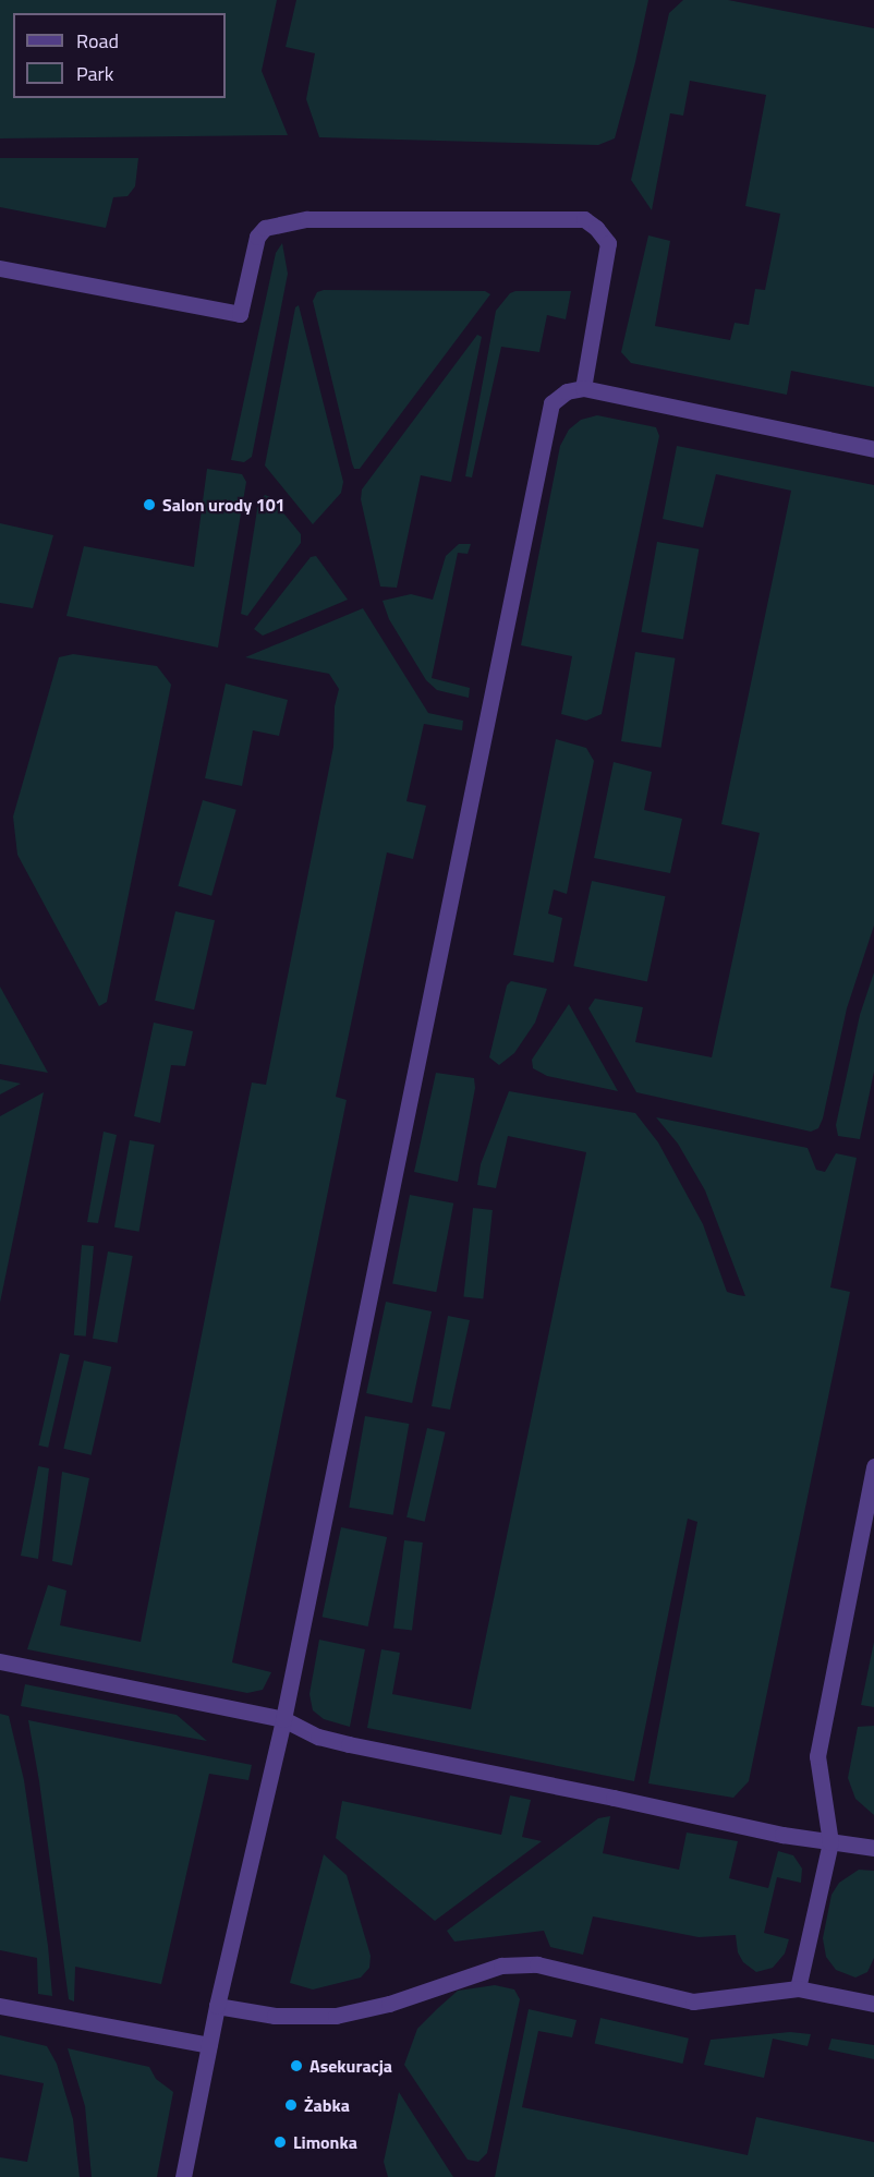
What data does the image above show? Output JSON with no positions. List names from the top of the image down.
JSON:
{
  "places": [
    "Salon urody 101",
    "Asekuracja",
    "Żabka",
    "Limonka"
  ],
  "legend": ["Road", "Park"]
}
